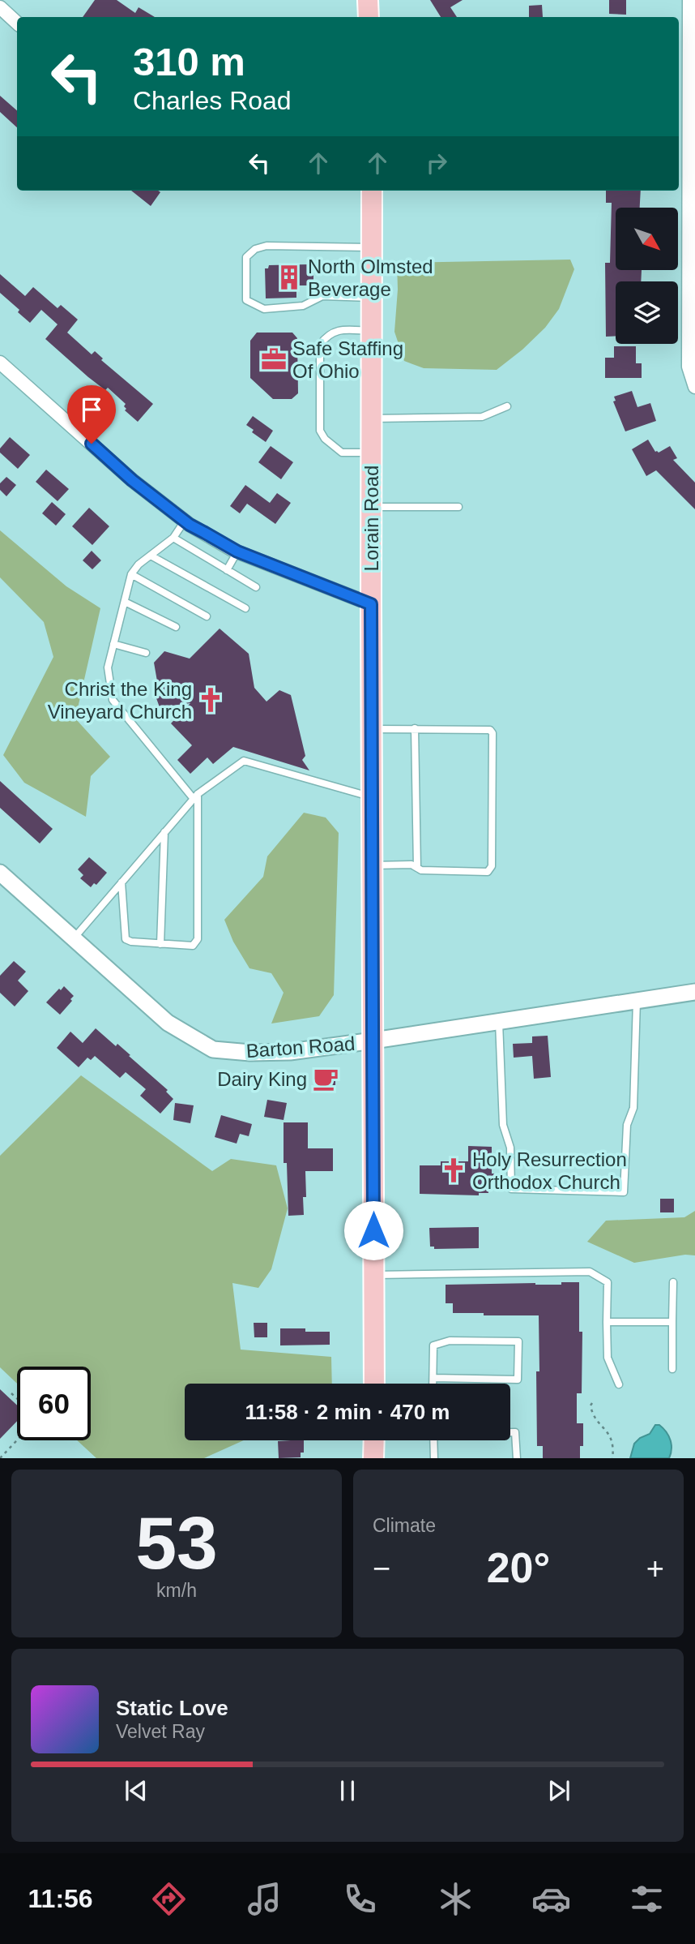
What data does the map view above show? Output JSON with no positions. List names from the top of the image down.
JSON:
{
  "streets": {
    "main road": ["Lorain Road"],
    "street": ["Barton Road"]
  },
  "crossings": [
    ["Lorain Road", "Barton Road"]
  ],
  "places": {
    "building": ["North Olmsted Beverage"],
    "office": ["Safe Staffing Of Ohio"],
    "church": ["Christ the King Vineyard Church", "Holy Resurrection Orthodox Church"],
    "cafe": ["Dairy King"]
  },
  "north": "bottom right",
  "page": {
    "turn": ["310 m", "Charles Road"],
    "limit": "60",
    "trip": "11:58 · 2 min · 470 m",
    "tile": [
      ["53", "km/h"],
      "Climate"
    ],
    "heat": ["−", "20°", "+"],
    "song": ["Static Love", "Velvet Ray"],
    "tabs": "11:56"
  }
}
